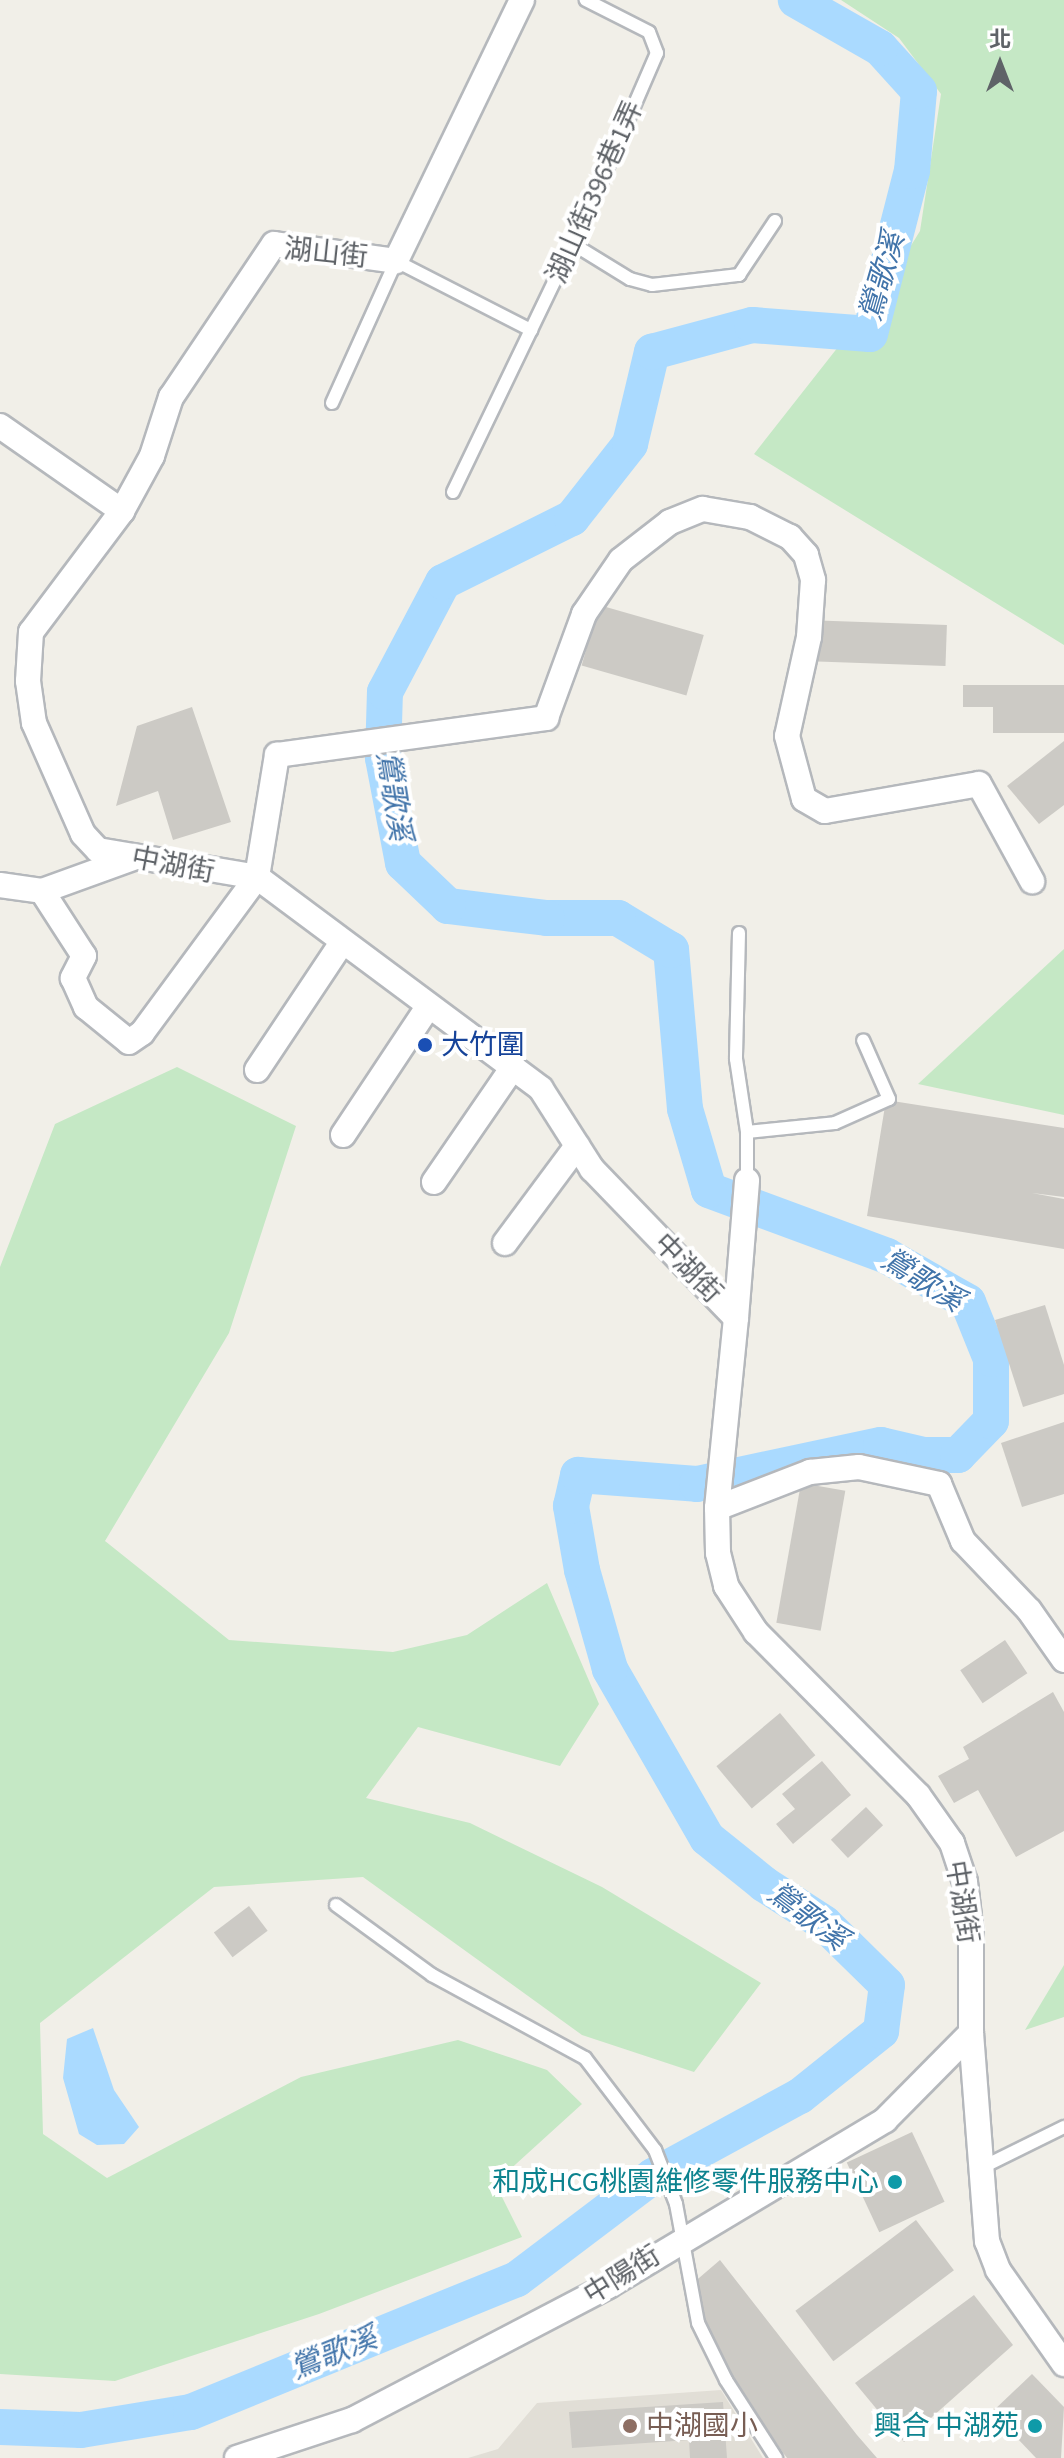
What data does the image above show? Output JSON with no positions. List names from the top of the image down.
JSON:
{
  "streets": {
    "street": ["湖山街", "中湖街", "中陽街"],
    "lane": ["湖山街396巷1弄"]
  },
  "crossings": [
    ["湖山街", "中湖街"],
    ["中湖街", "中陽街"]
  ],
  "water": ["鶯歌溪"],
  "places": [
    "大竹圍",
    "和成HCG桃園維修零件服務中心",
    "中湖國小",
    "興合 中湖苑"
  ],
  "north": "top"
}
